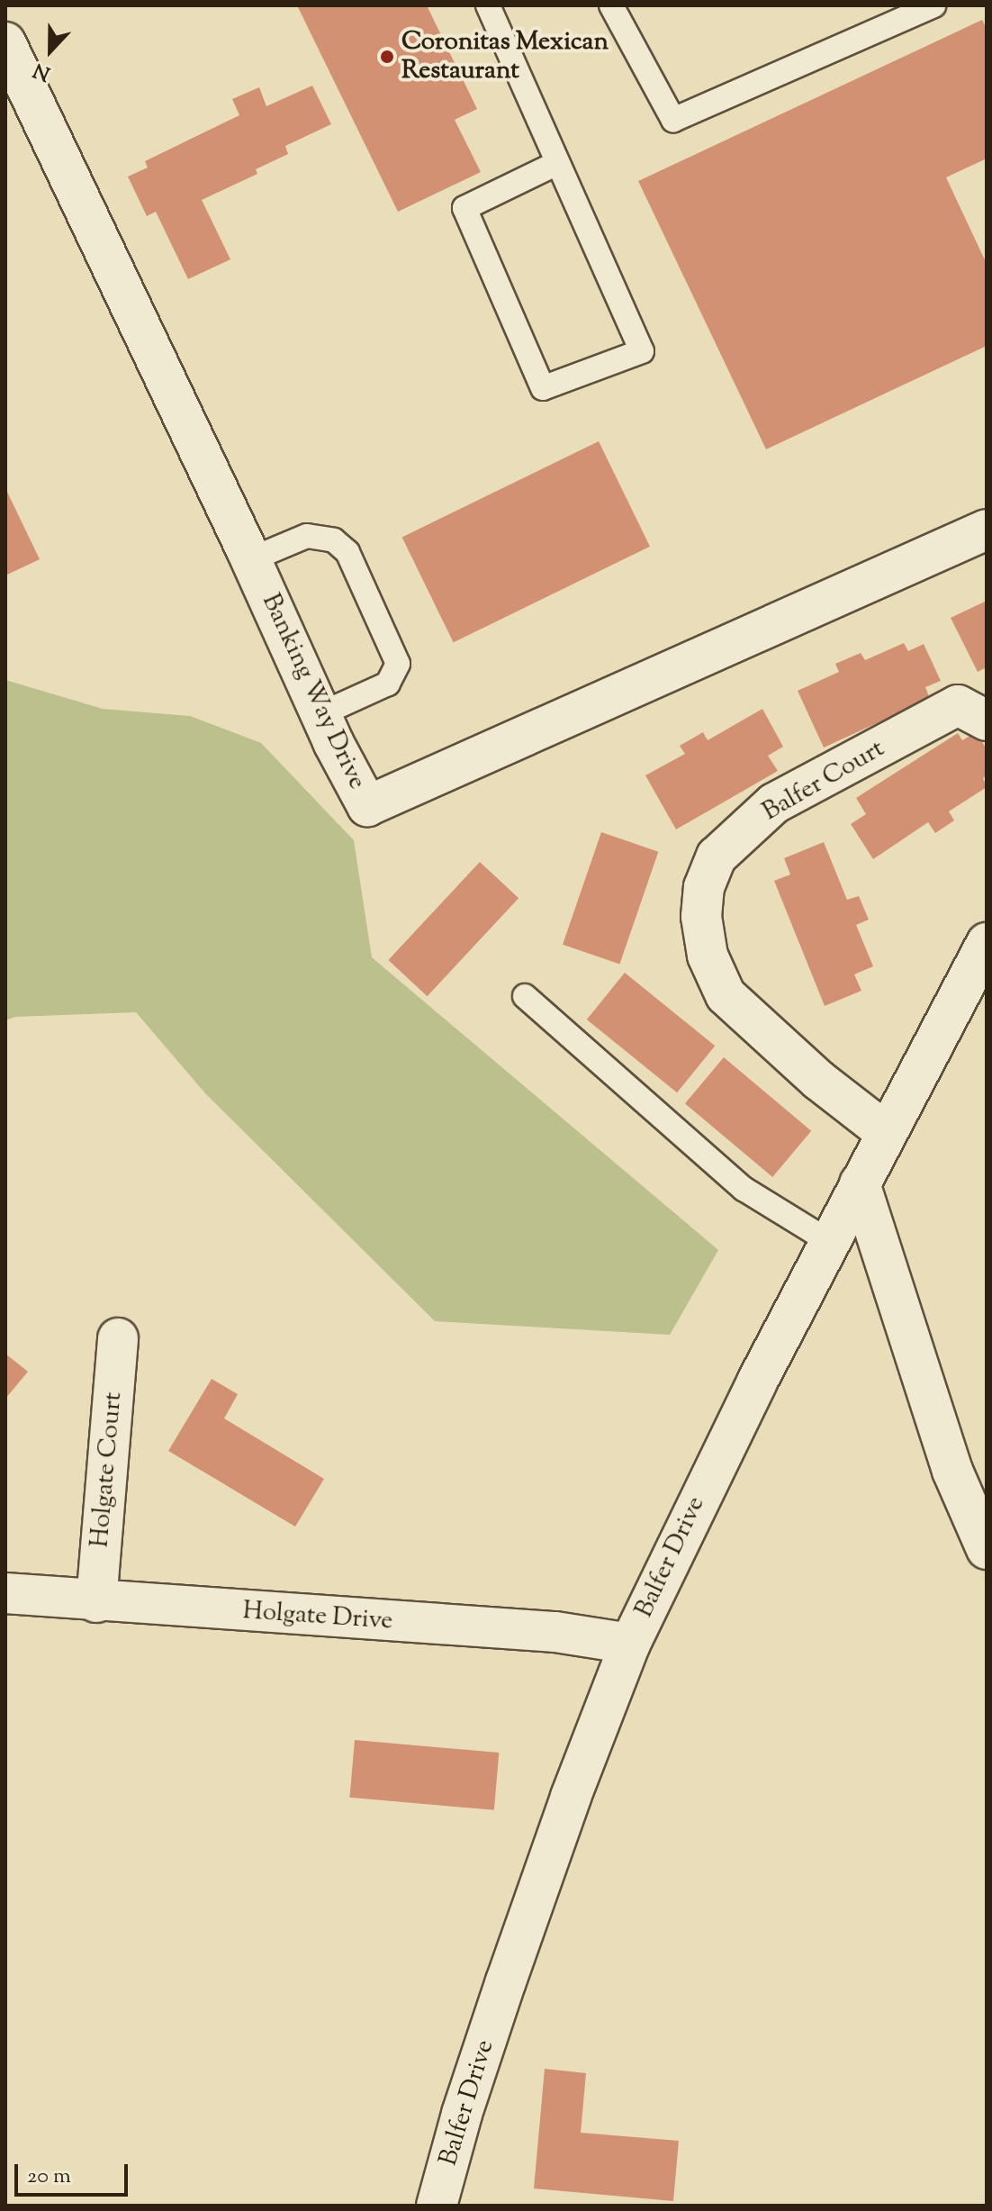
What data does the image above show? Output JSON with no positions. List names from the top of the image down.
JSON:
{
  "streets": {
    "street": [
      "Banking Way Drive",
      "Balfer Court",
      "Holgate Court",
      "Balfer Drive",
      "Holgate Drive"
    ]
  },
  "crossings": [
    ["Balfer Court", "Balfer Drive"],
    ["Holgate Court", "Holgate Drive"],
    ["Balfer Drive", "Holgate Drive"]
  ],
  "places": ["Coronitas Mexican Restaurant"],
  "scale_bar": "20 m",
  "north": "bottom"
}
